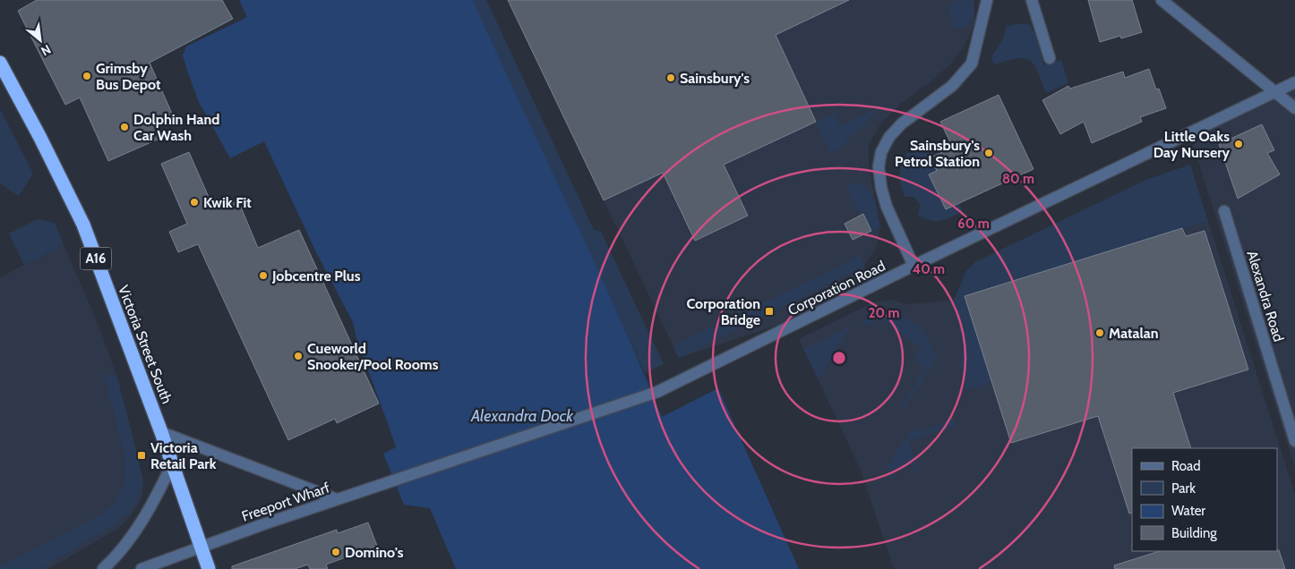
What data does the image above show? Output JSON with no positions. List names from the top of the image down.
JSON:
{
  "streets": {
    "highway": ["A16", "Victoria Street South"],
    "street": ["Corporation Road", "Alexandra Road", "Freeport Wharf"]
  },
  "crossings": [
    ["A16", "Victoria Street South"],
    ["A16", "Freeport Wharf"],
    ["Corporation Road", "Freeport Wharf"],
    ["Victoria Street South", "Freeport Wharf"]
  ],
  "water": ["Alexandra Dock"],
  "places": {
    "other": [
      "Grimsby Bus Depot",
      "Sainsbury's",
      "Dolphin Hand Car Wash",
      "Little Oaks Day Nursery",
      "Sainsbury's Petrol Station",
      "Kwik Fit",
      "Jobcentre Plus",
      "Matalan",
      "Cueworld Snooker/Pool Rooms",
      "Domino's"
    ],
    "transit": ["Corporation Bridge", "Victoria Retail Park"]
  },
  "legend": [
    "Road",
    "Park",
    "Water",
    "Building"
  ],
  "north": "bottom right",
  "rings": [
    "80 m",
    "60 m",
    "40 m",
    "20 m"
  ]
}
